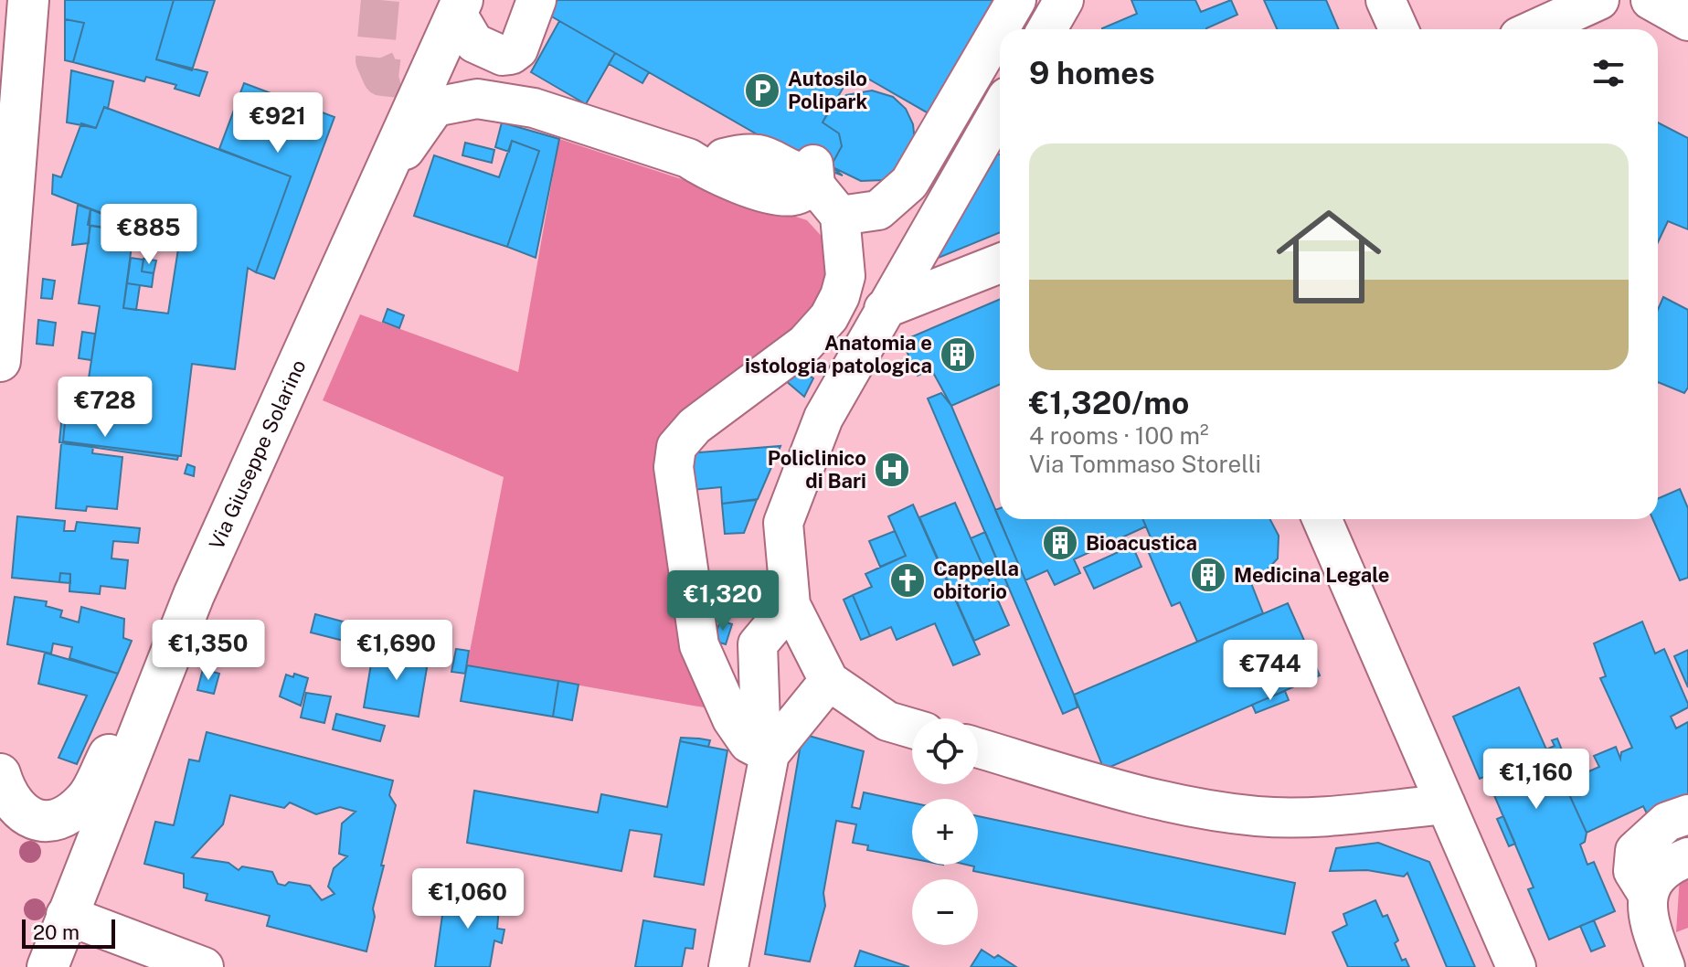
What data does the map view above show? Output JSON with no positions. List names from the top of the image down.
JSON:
{
  "streets": {
    "main road": ["Via Giuseppe Solarino"]
  },
  "places": {
    "parking": ["Autosilo Polipark"],
    "building": ["Anatomia e istologia patologica", "Bioacustica", "Medicina Legale"],
    "hospital": ["Policlinico di Bari"],
    "church": ["Cappella obitorio"]
  },
  "scale_bar": "20 m",
  "page": {
    "heading": "9 homes",
    "price": [
      "€921",
      "€885",
      "€728",
      "€1,320",
      "€1,350",
      "€1,690",
      "€744",
      "€1,160",
      "€1,060"
    ],
    "list": [
      {
        "name": "€1,320/mo",
        "note": "4 rooms · 100 m² · Via Tommaso Storelli"
      }
    ],
    "map_buttons": ["+", "−"],
    "scale": "20 m"
  }
}
